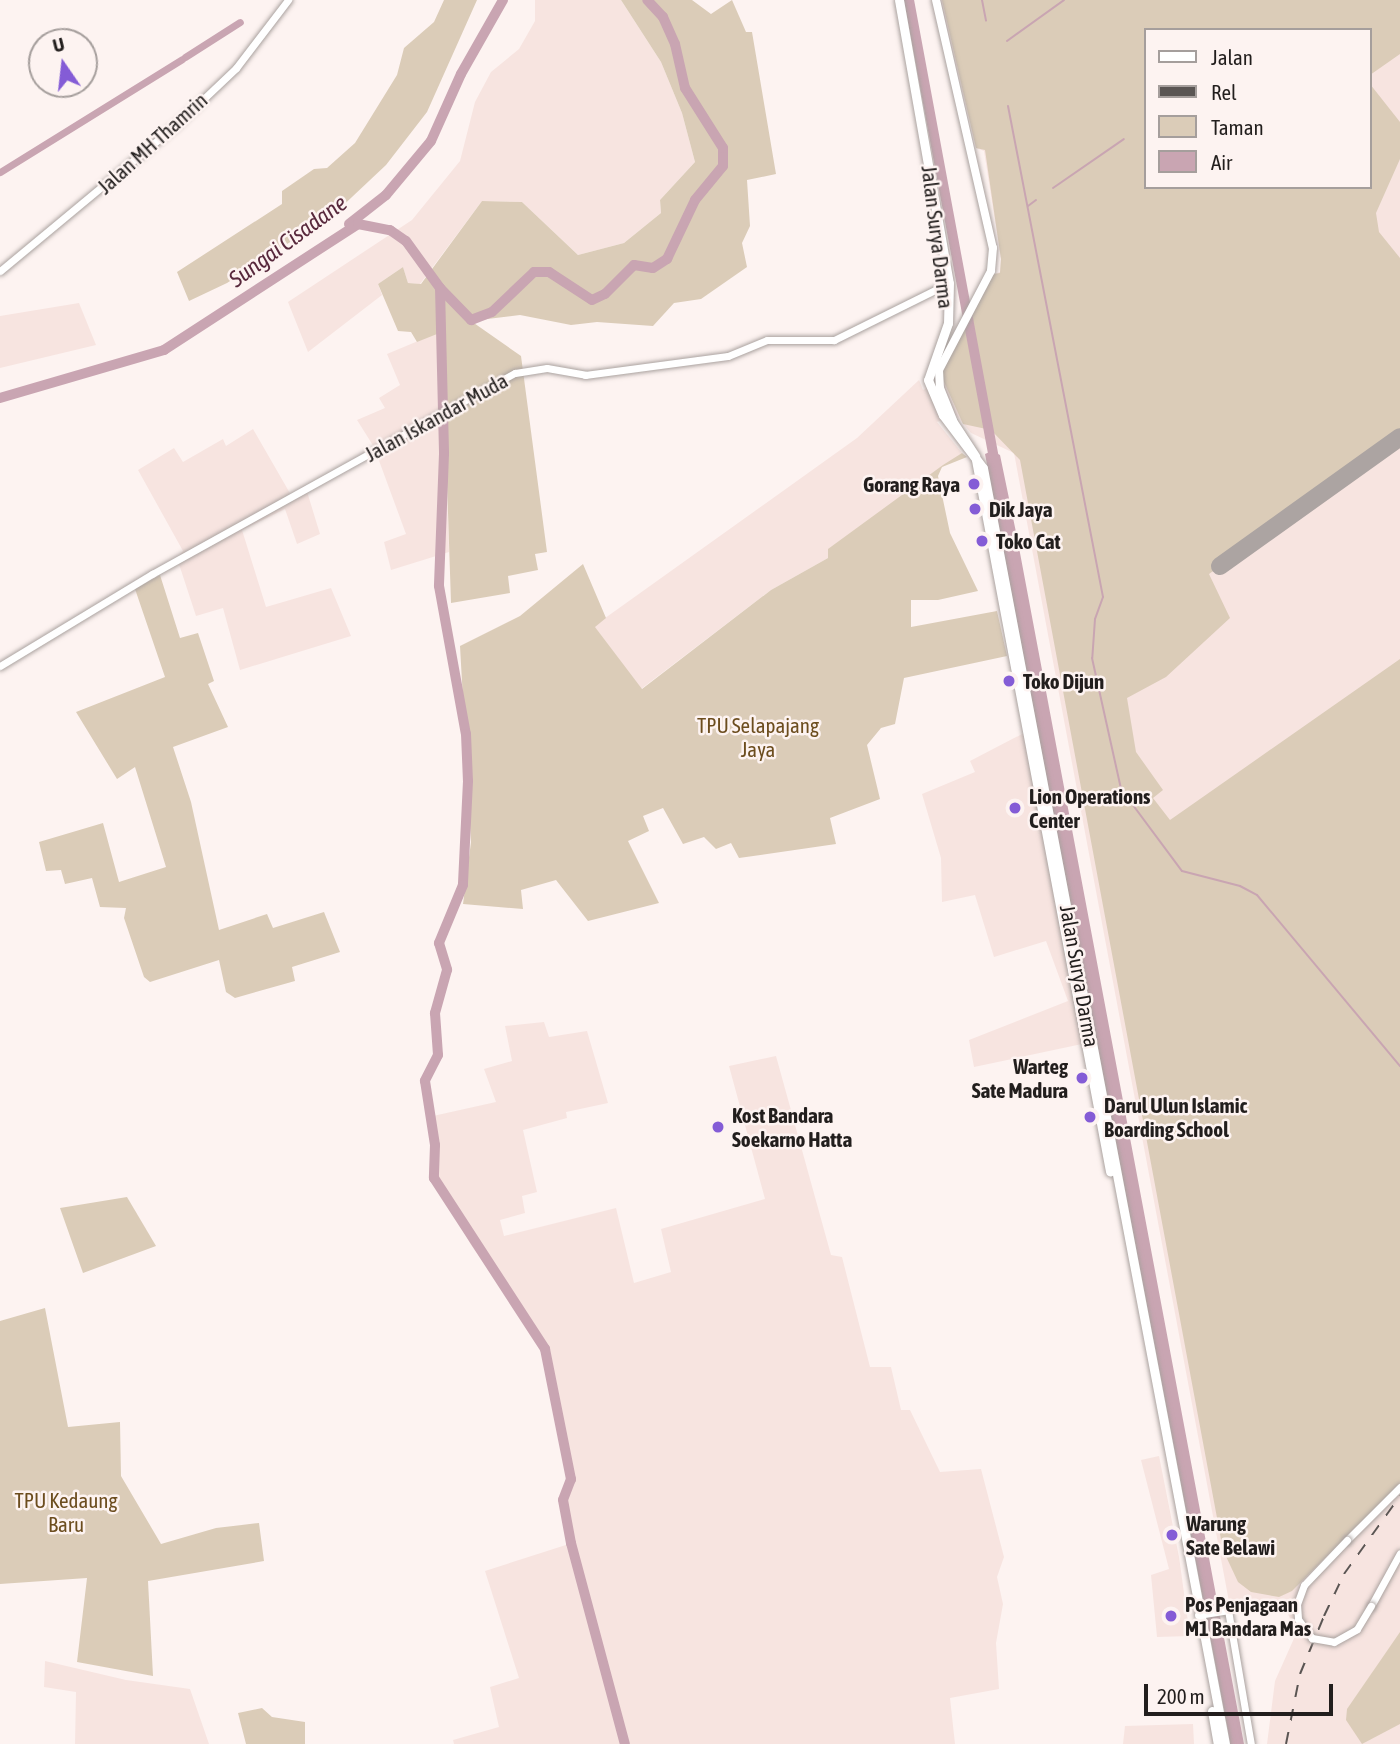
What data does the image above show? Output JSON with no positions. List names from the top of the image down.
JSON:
{
  "streets": {
    "main road": ["Jalan Surya Darma"],
    "street": ["Jalan MH Thamrin", "Jalan Iskandar Muda"]
  },
  "crossings": [
    ["Jalan Surya Darma", "Jalan Iskandar Muda"]
  ],
  "water": ["Sungai Cisadane"],
  "parks": ["TPU Selapajang Jaya", "TPU Kedaung Baru"],
  "places": [
    "Gorang Raya",
    "Dik Jaya",
    "Toko Cat",
    "Toko Dijun",
    "Lion Operations Center",
    "Warteg Sate Madura",
    "Darul Ulun Islamic Boarding School",
    "Kost Bandara Soekarno Hatta",
    "Warung Sate Belawi",
    "Pos Penjagaan M1 Bandara Mas"
  ],
  "legend": [
    "Jalan",
    "Rel",
    "Taman",
    "Air"
  ],
  "scale_bar": "200 m",
  "north": "top"
}
